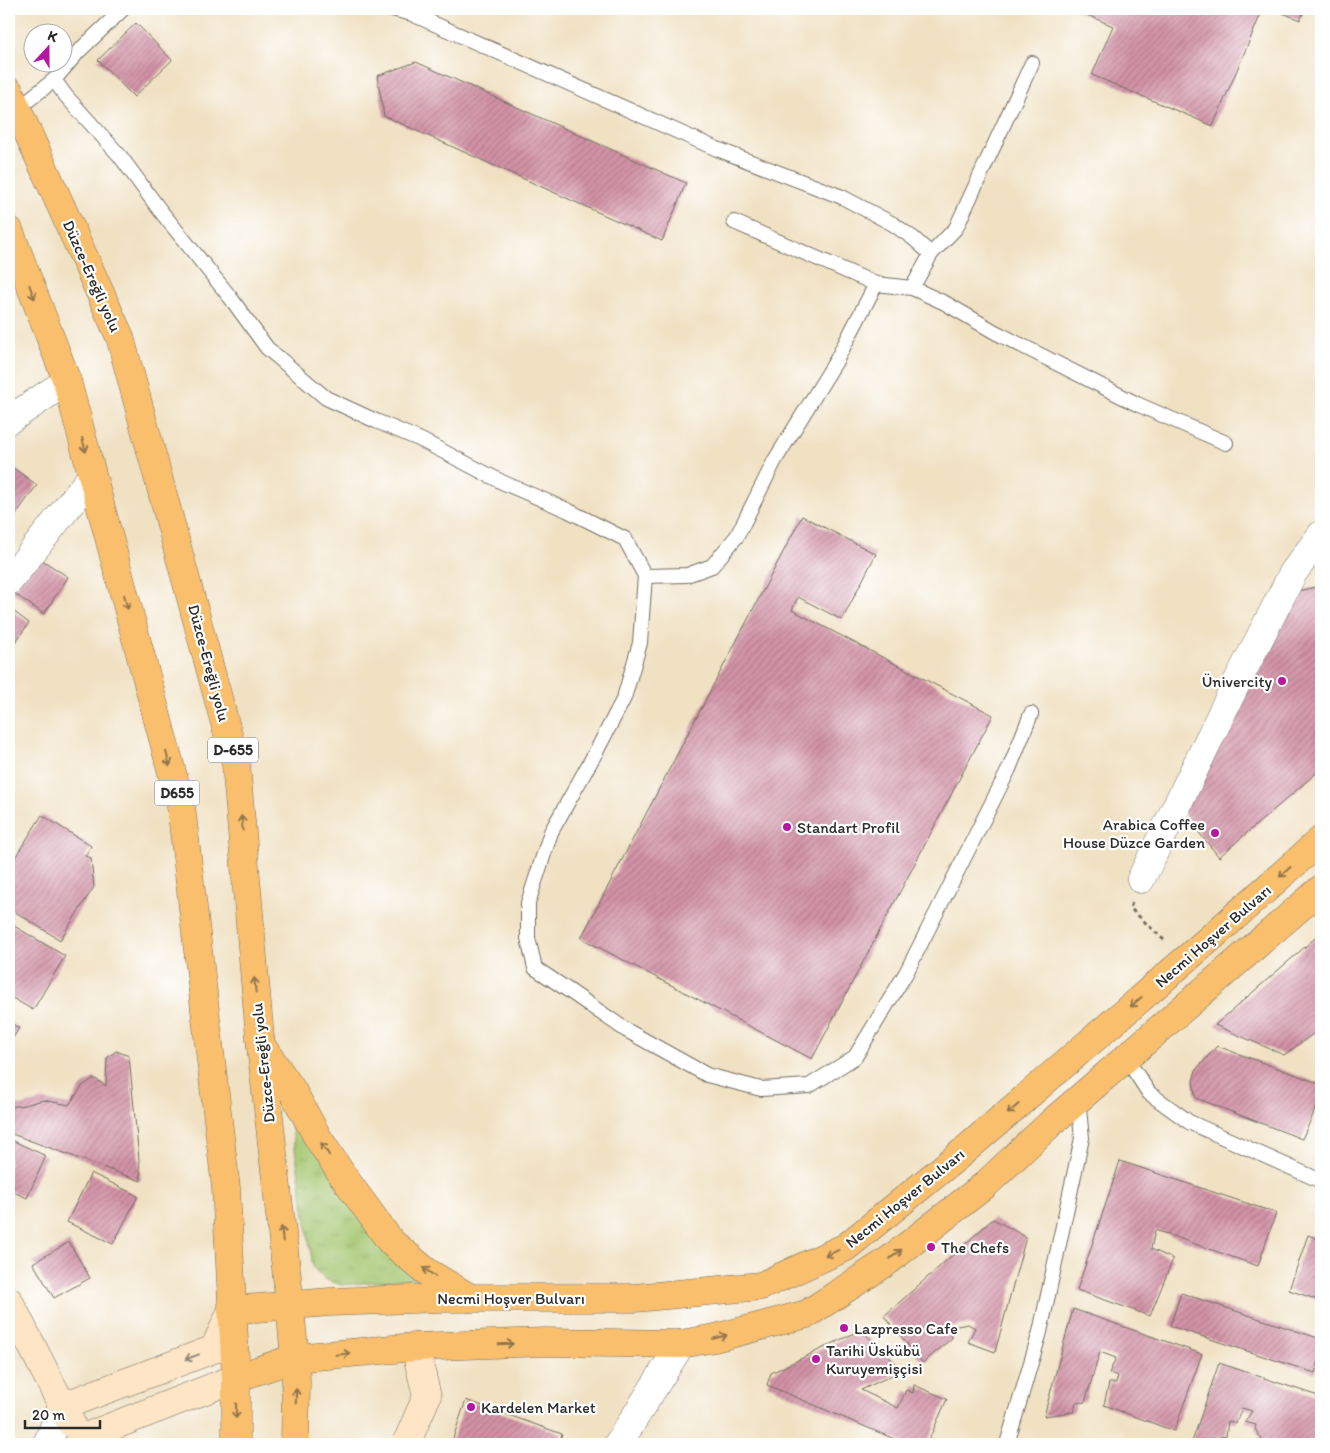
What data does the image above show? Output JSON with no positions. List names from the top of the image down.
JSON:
{
  "streets": {
    "main road": [
      "Düzce-Ereğli yolu",
      "D-655",
      "D655",
      "Necmi Hoşver Bulvarı"
    ]
  },
  "crossings": [
    ["Düzce-Ereğli yolu", "Necmi Hoşver Bulvarı"],
    ["D655", "Necmi Hoşver Bulvarı"]
  ],
  "places": [
    "Ünivercity",
    "Standart Profil",
    "Arabica Coffee House Düzce Garden",
    "The Chefs",
    "Lazpresso Cafe",
    "Tarihi Üskübü Kuruyemişçisi",
    "Kardelen Market"
  ],
  "scale_bar": "20 m",
  "north": "top"
}
